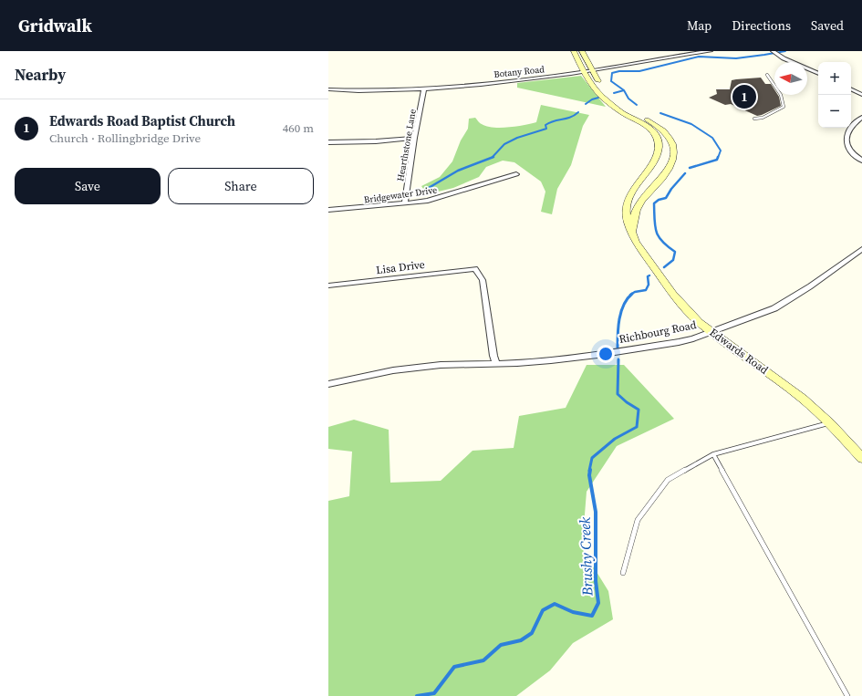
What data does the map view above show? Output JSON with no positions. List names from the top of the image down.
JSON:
{
  "streets": {
    "street": [
      "Botany Road",
      "Hearthstone Lane",
      "Bridgewater Drive",
      "Lisa Drive",
      "Richbourg Road",
      "Edwards Road"
    ]
  },
  "crossings": [
    ["Botany Road", "Hearthstone Lane"],
    ["Botany Road", "Edwards Road"],
    ["Hearthstone Lane", "Bridgewater Drive"],
    ["Lisa Drive", "Richbourg Road"],
    ["Richbourg Road", "Edwards Road"]
  ],
  "water": ["Brushy Creek"],
  "north": "left",
  "page": {
    "header": "Gridwalk",
    "nav": ["Map", "Directions", "Saved"],
    "heading": "Nearby",
    "map_buttons": ["+", "−"],
    "pins": "1",
    "list": [
      {
        "mark": "1",
        "name": "Edwards Road Baptist Church",
        "note": "Church · Rollingbridge Drive",
        "value": "460 m"
      }
    ],
    "buttons": ["Save", "Share"]
  }
}
